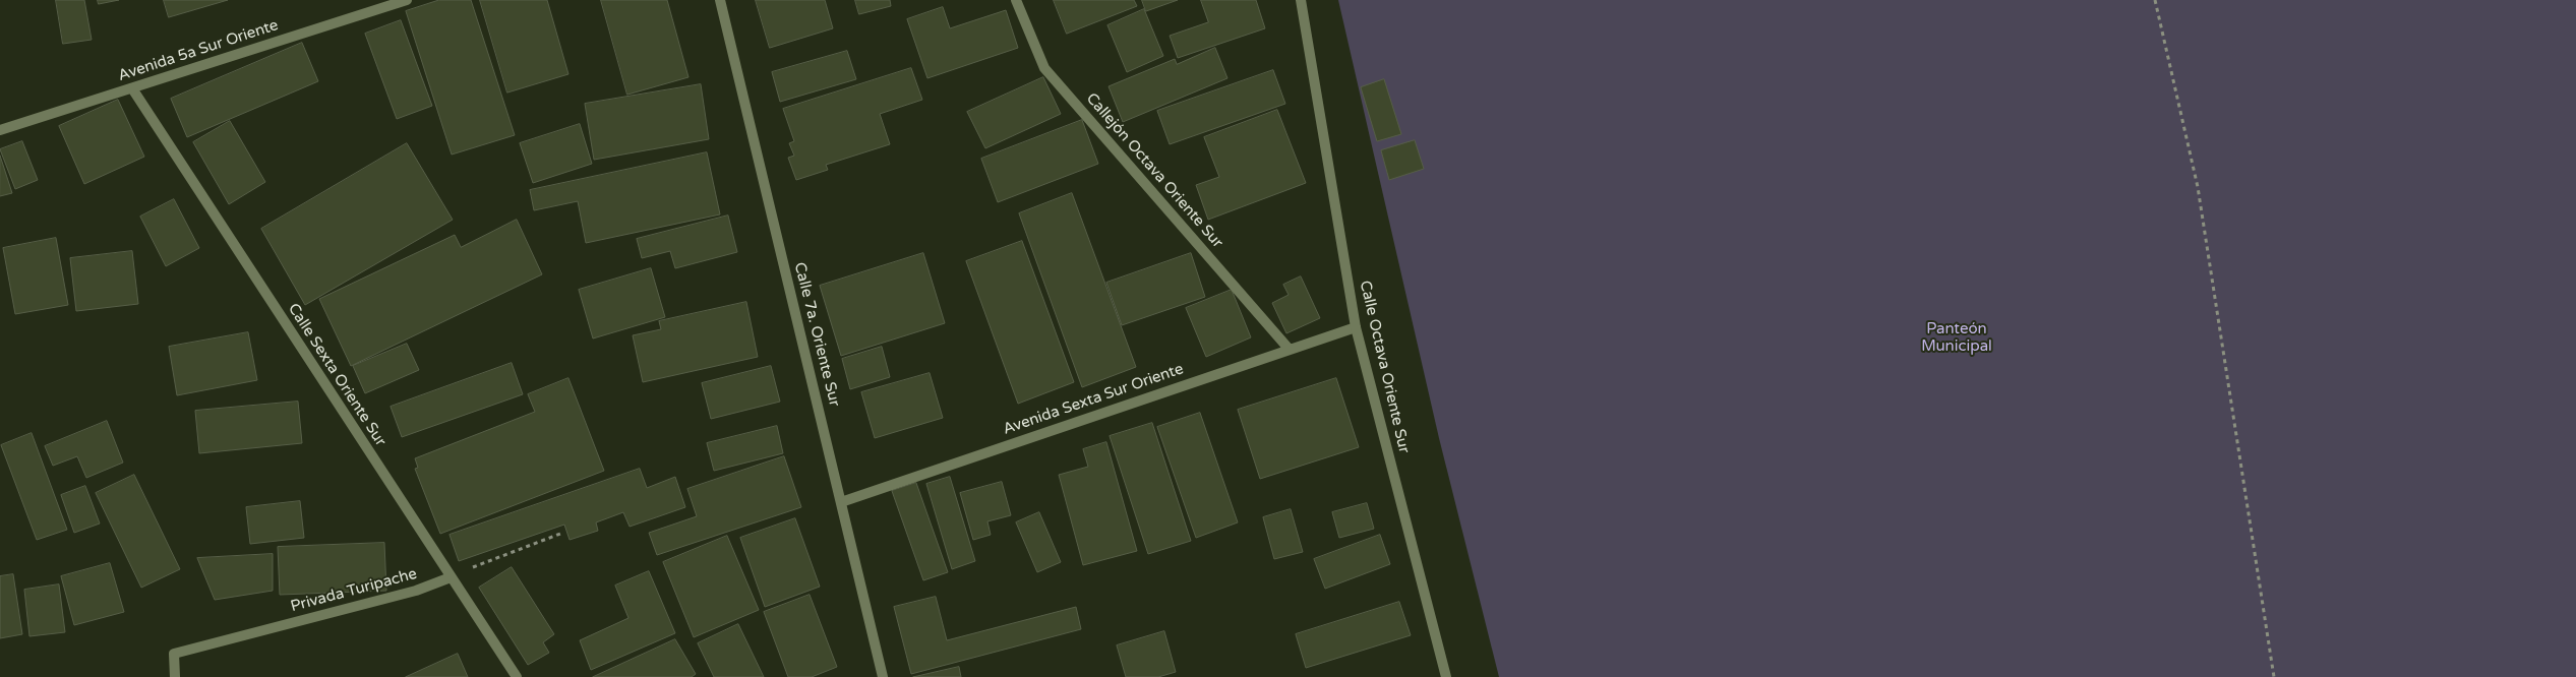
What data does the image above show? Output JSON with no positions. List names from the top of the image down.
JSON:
{
  "streets": {
    "street": [
      "Avenida 5a Sur Oriente",
      "Callejón Octava Oriente Sur",
      "Calle 7a. Oriente Sur",
      "Calle Octava Oriente Sur",
      "Calle Sexta Oriente Sur",
      "Avenida Sexta Sur Oriente",
      "Privada Turipache"
    ]
  },
  "crossings": [
    ["Avenida 5a Sur Oriente", "Calle Sexta Oriente Sur"],
    ["Callejón Octava Oriente Sur", "Avenida Sexta Sur Oriente"],
    ["Calle 7a. Oriente Sur", "Avenida Sexta Sur Oriente"],
    ["Calle Octava Oriente Sur", "Avenida Sexta Sur Oriente"],
    ["Calle Sexta Oriente Sur", "Privada Turipache"]
  ],
  "parks": ["Panteón Municipal"]
}
